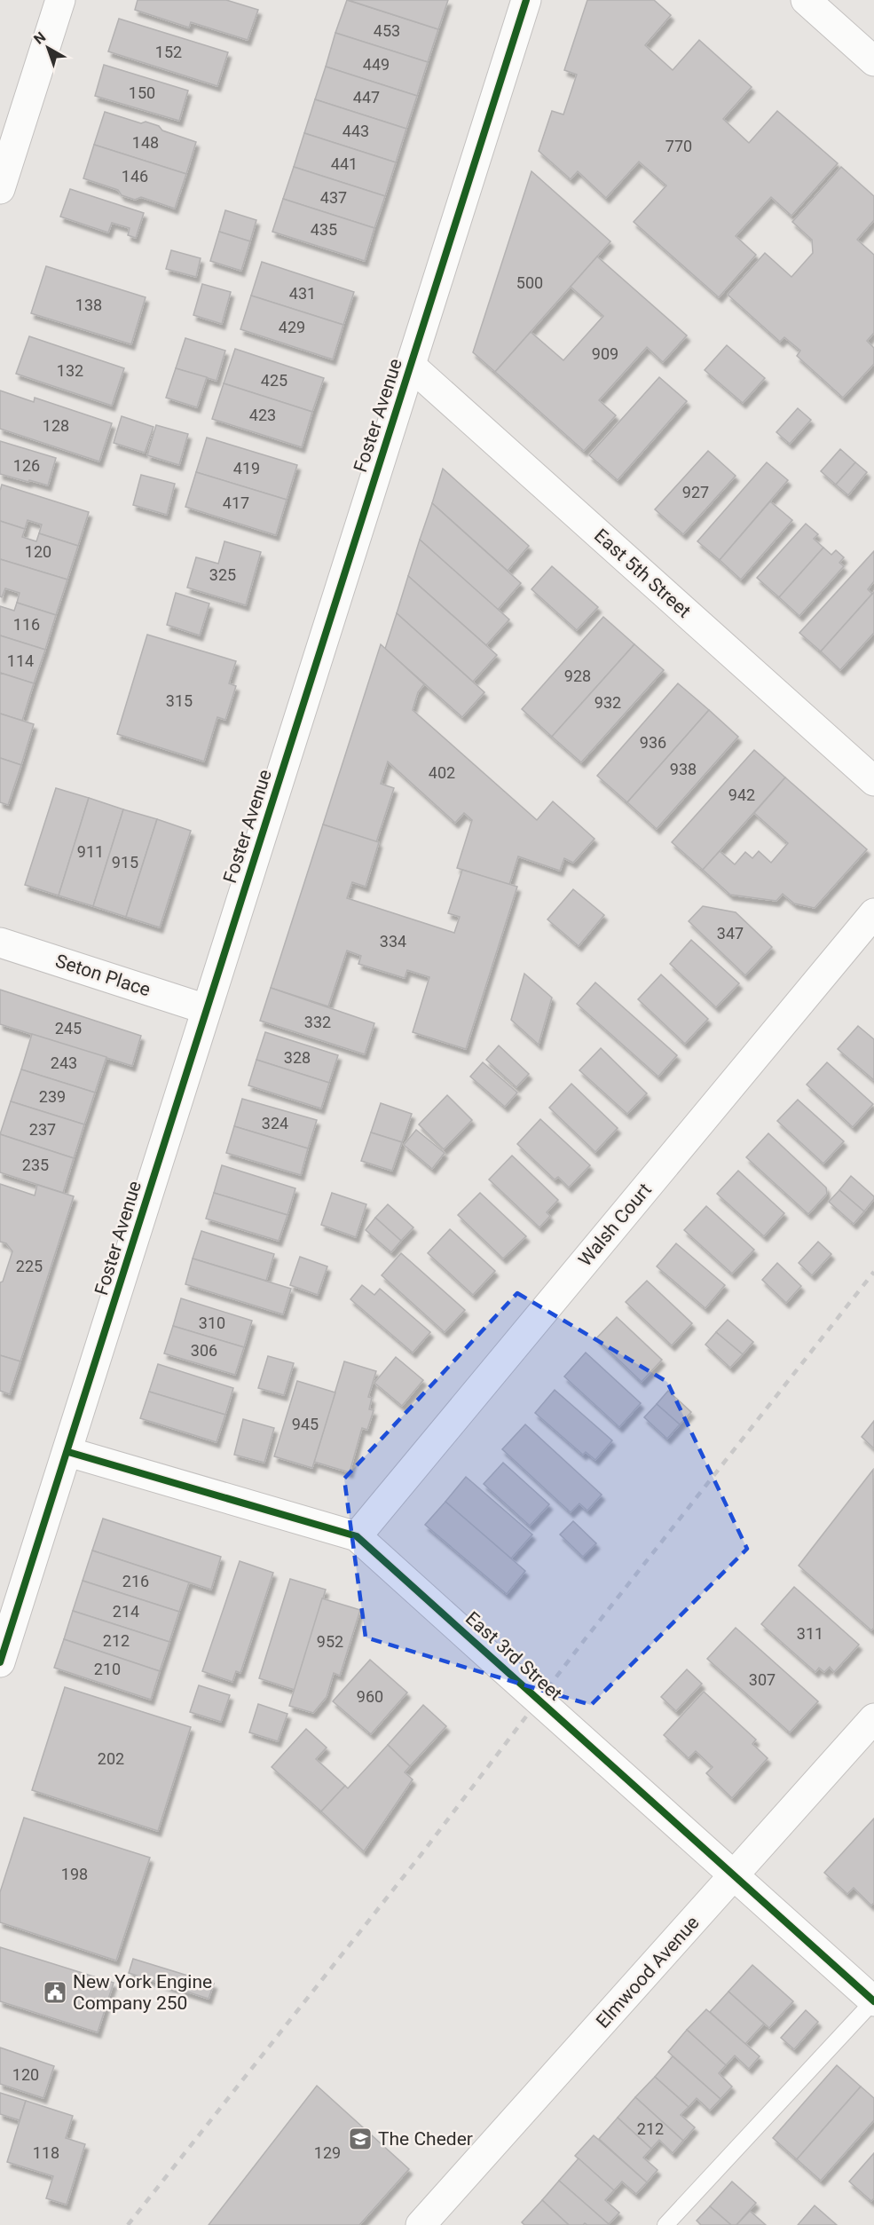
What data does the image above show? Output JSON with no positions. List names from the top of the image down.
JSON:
{
  "streets": {
    "street": [
      "Foster Avenue",
      "East 5th Street",
      "Seton Place",
      "Walsh Court",
      "East 3rd Street",
      "Elmwood Avenue"
    ]
  },
  "crossings": [
    ["Foster Avenue", "East 5th Street"],
    ["Foster Avenue", "Seton Place"],
    ["Foster Avenue", "East 3rd Street"],
    ["Walsh Court", "East 3rd Street"],
    ["East 3rd Street", "Elmwood Avenue"]
  ],
  "places": {
    "public building": ["New York Engine Company 250"],
    "school or university": ["The Cheder"]
  },
  "house_numbers": [
    "453",
    "152",
    "449",
    "150",
    "447",
    "443",
    "148",
    "770",
    "441",
    "146",
    "437",
    "435",
    "500",
    "431",
    "138",
    "429",
    "909",
    "132",
    "425",
    "423",
    "128",
    "126",
    "419",
    "927",
    "417",
    "120",
    "325",
    "116",
    "114",
    "928",
    "315",
    "932",
    "936",
    "938",
    "402",
    "942",
    "911",
    "915",
    "347",
    "334",
    "332",
    "245",
    "328",
    "243",
    "239",
    "324",
    "237",
    "235",
    "225",
    "310",
    "306",
    "945",
    "216",
    "214",
    "311",
    "212",
    "952",
    "210",
    "307",
    "960",
    "202",
    "198",
    "120",
    "212",
    "118",
    "129"
  ],
  "north": "top left"
}
